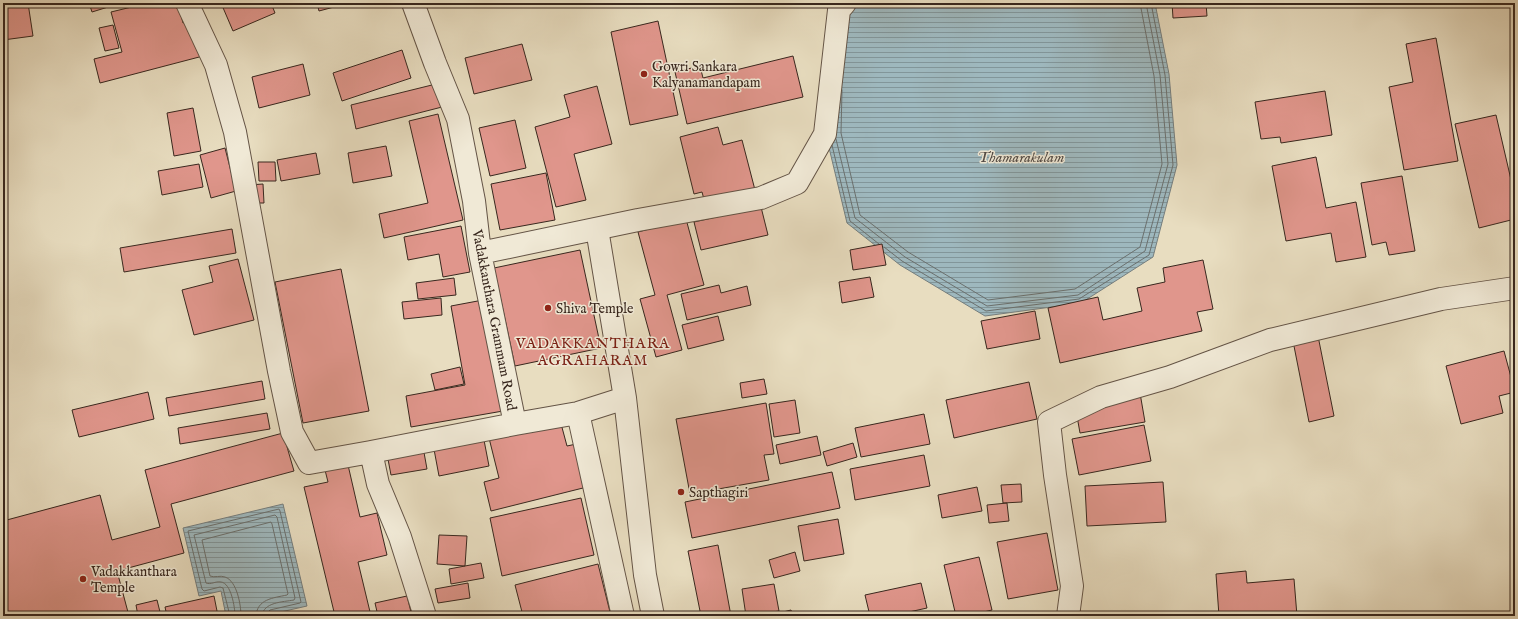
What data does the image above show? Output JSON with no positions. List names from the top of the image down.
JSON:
{
  "streets": {
    "street": ["Vadakkanthara Grammam Road"]
  },
  "districts": ["VADAKKANTHARA AGRAHARAM"],
  "water": ["Thamarakulam"],
  "places": [
    "Gowri Sankara Kalyanamandapam",
    "Shiva Temple",
    "Sapthagiri",
    "Vadakkanthara Temple"
  ]
}
